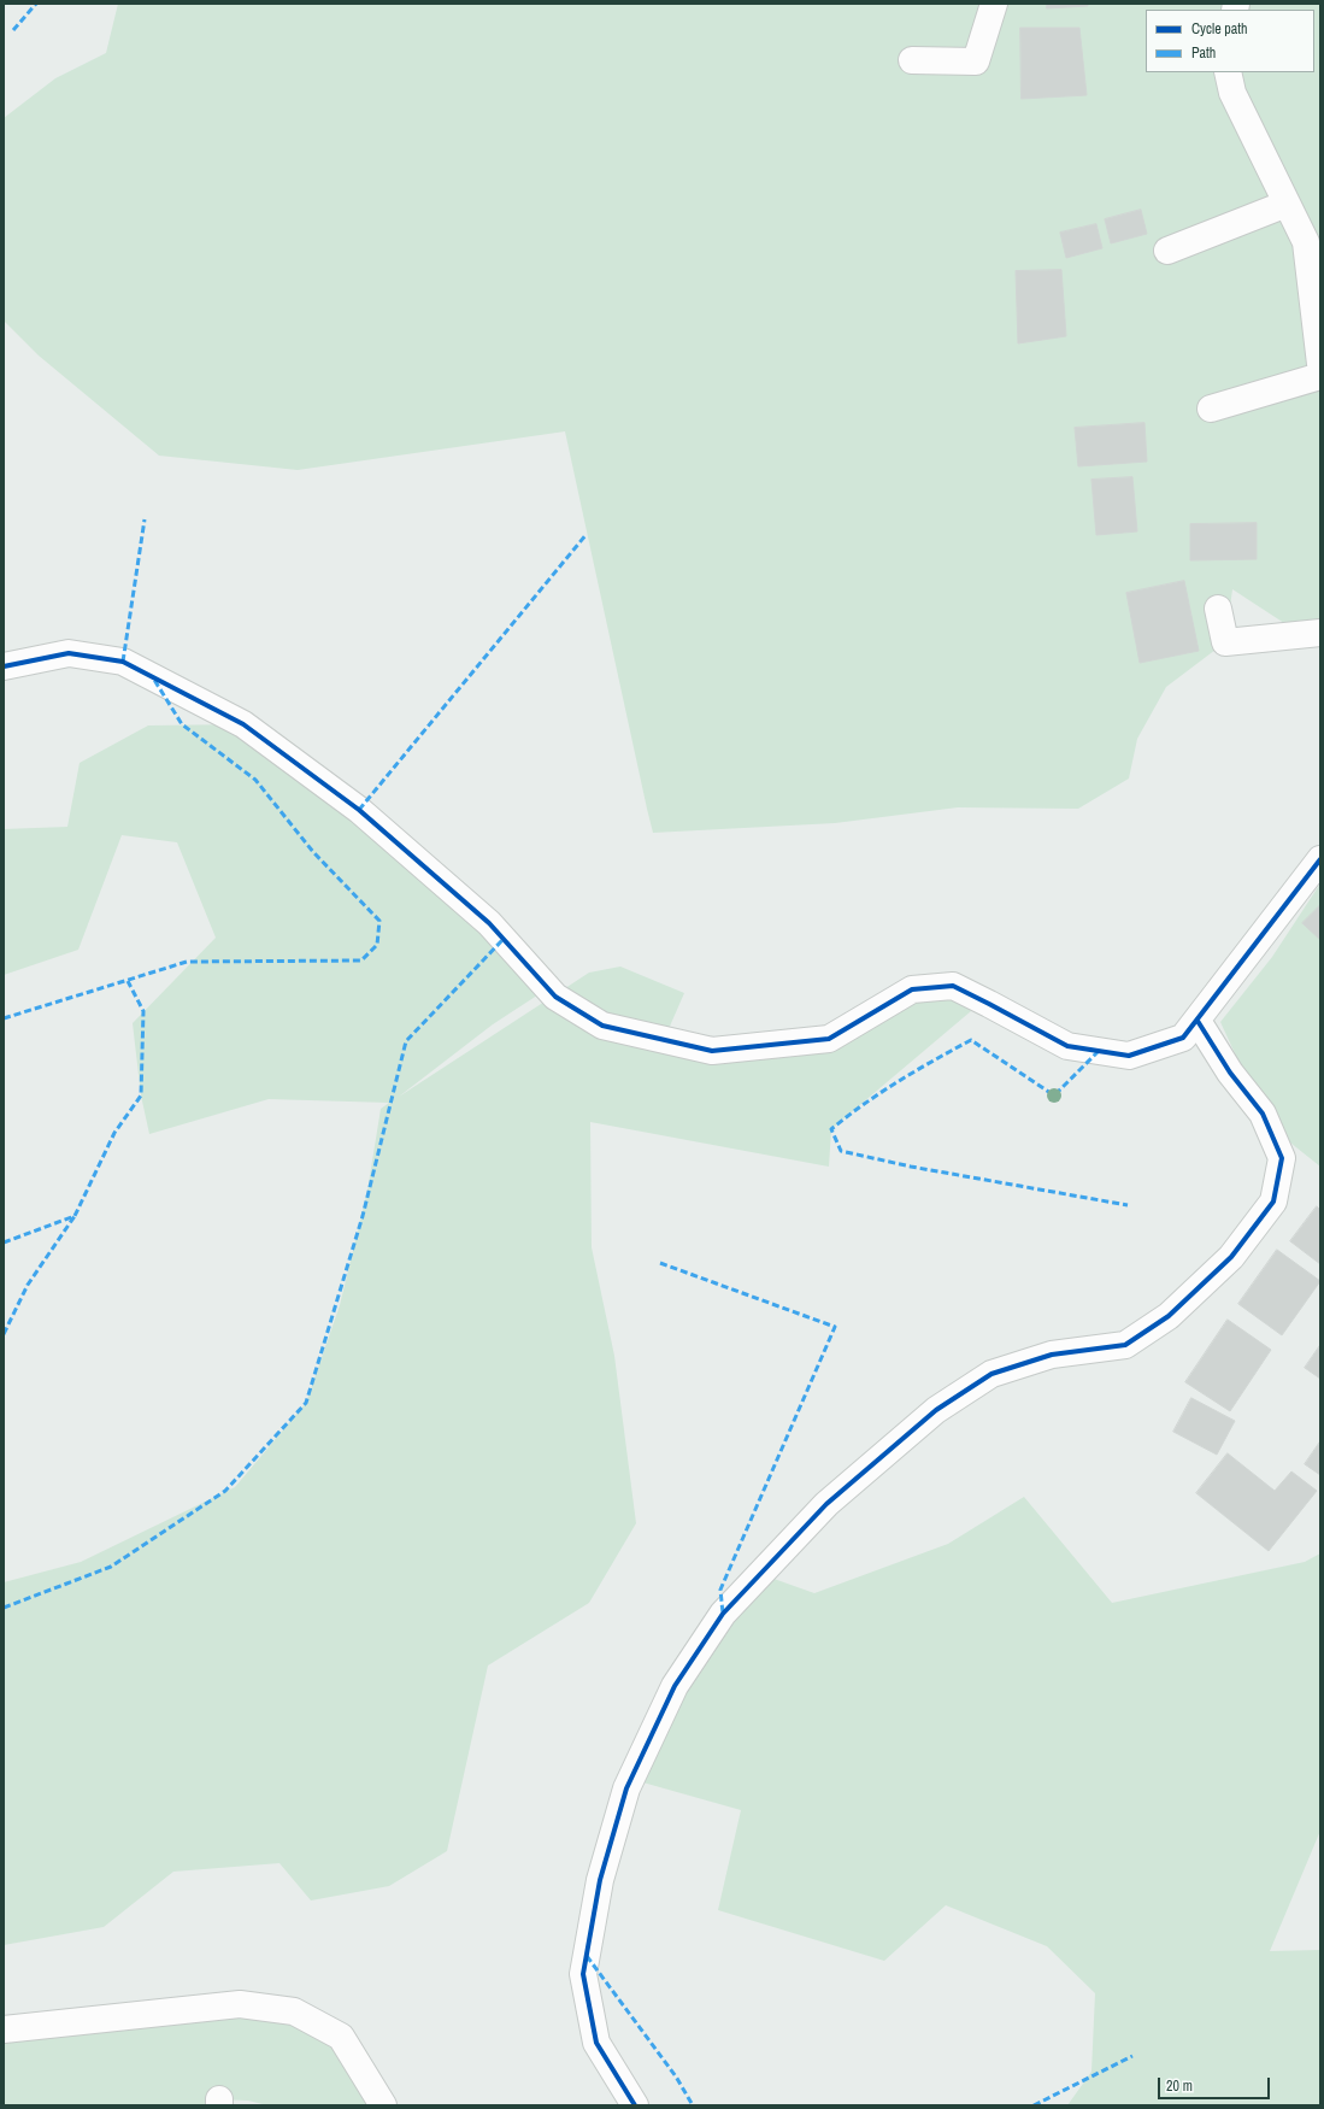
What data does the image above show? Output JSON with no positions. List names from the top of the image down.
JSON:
{
  "legend": ["Cycle path", "Path"],
  "scale_bar": "20 m"
}
